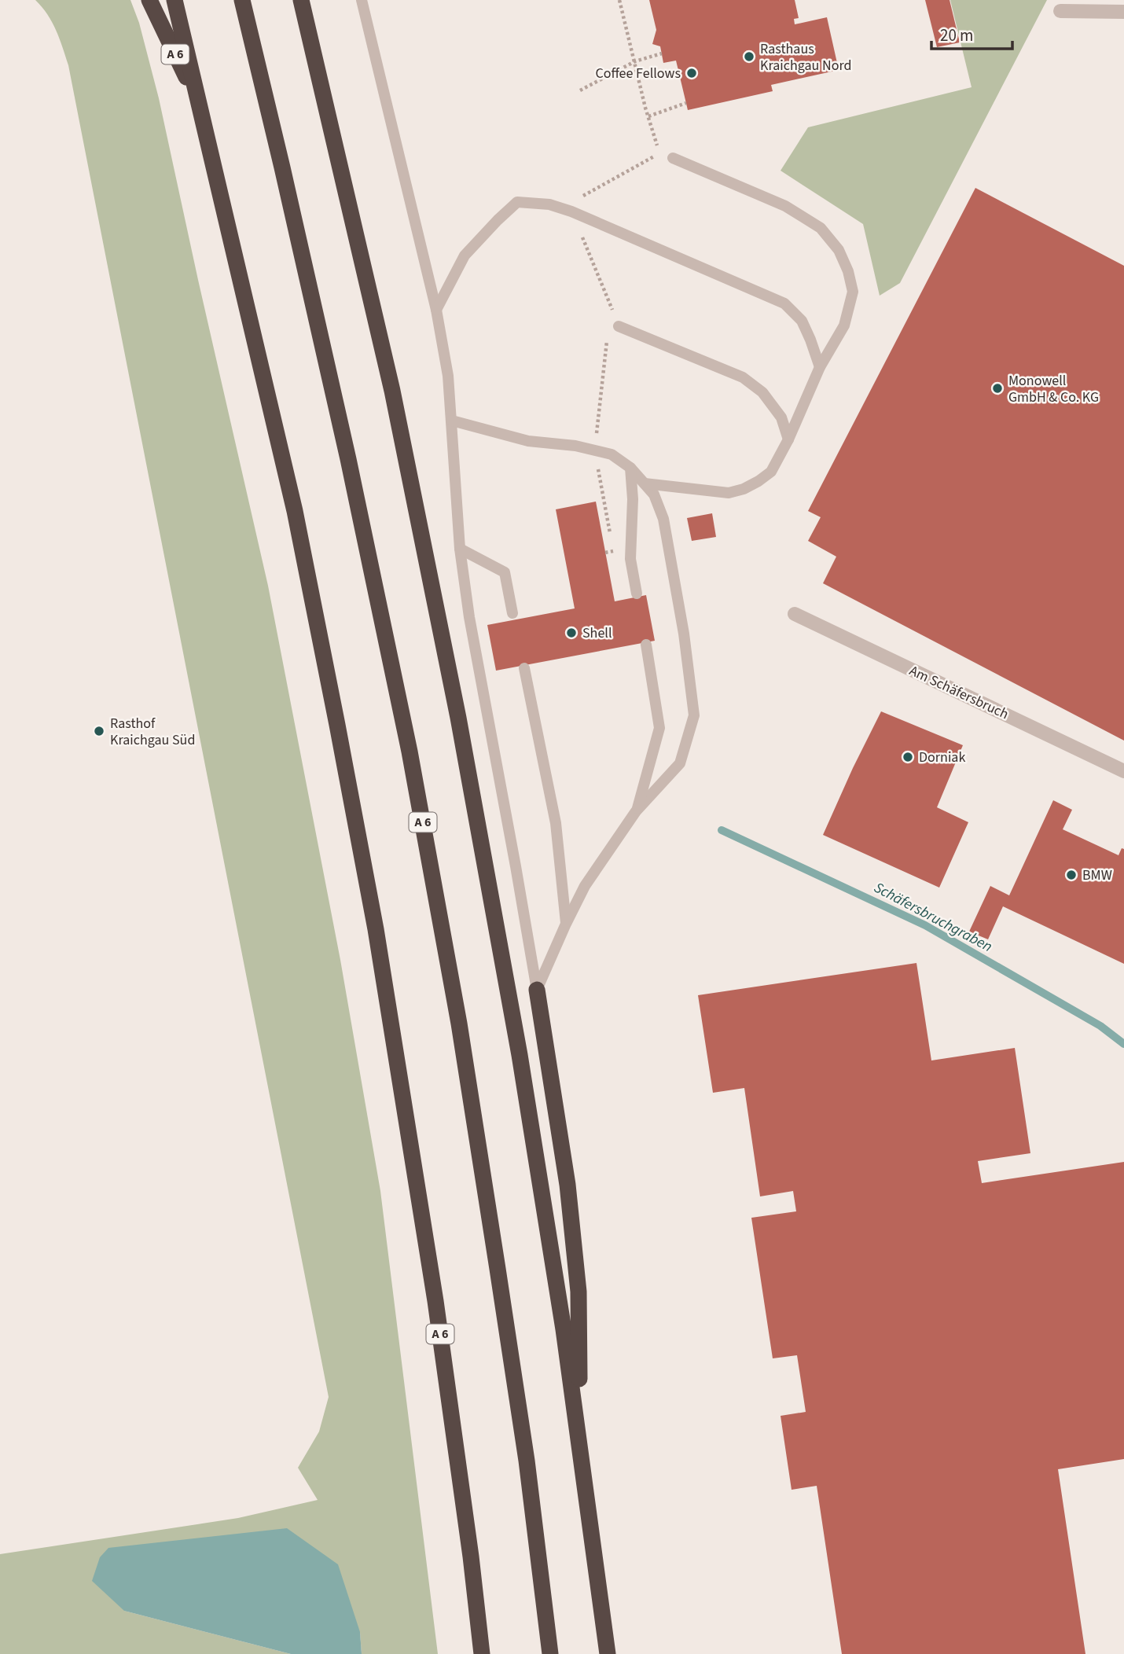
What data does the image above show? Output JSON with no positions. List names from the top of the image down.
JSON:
{
  "streets": {
    "highway": ["A 6"],
    "street": ["Am Schäfersbruch"]
  },
  "water": ["Schäfersbruchgraben"],
  "places": [
    "Rasthaus Kraichgau Nord",
    "Coffee Fellows",
    "Monowell GmbH & Co. KG",
    "Shell",
    "Rasthof Kraichgau Süd",
    "Dorniak",
    "BMW"
  ],
  "scale_bar": "20 m"
}
